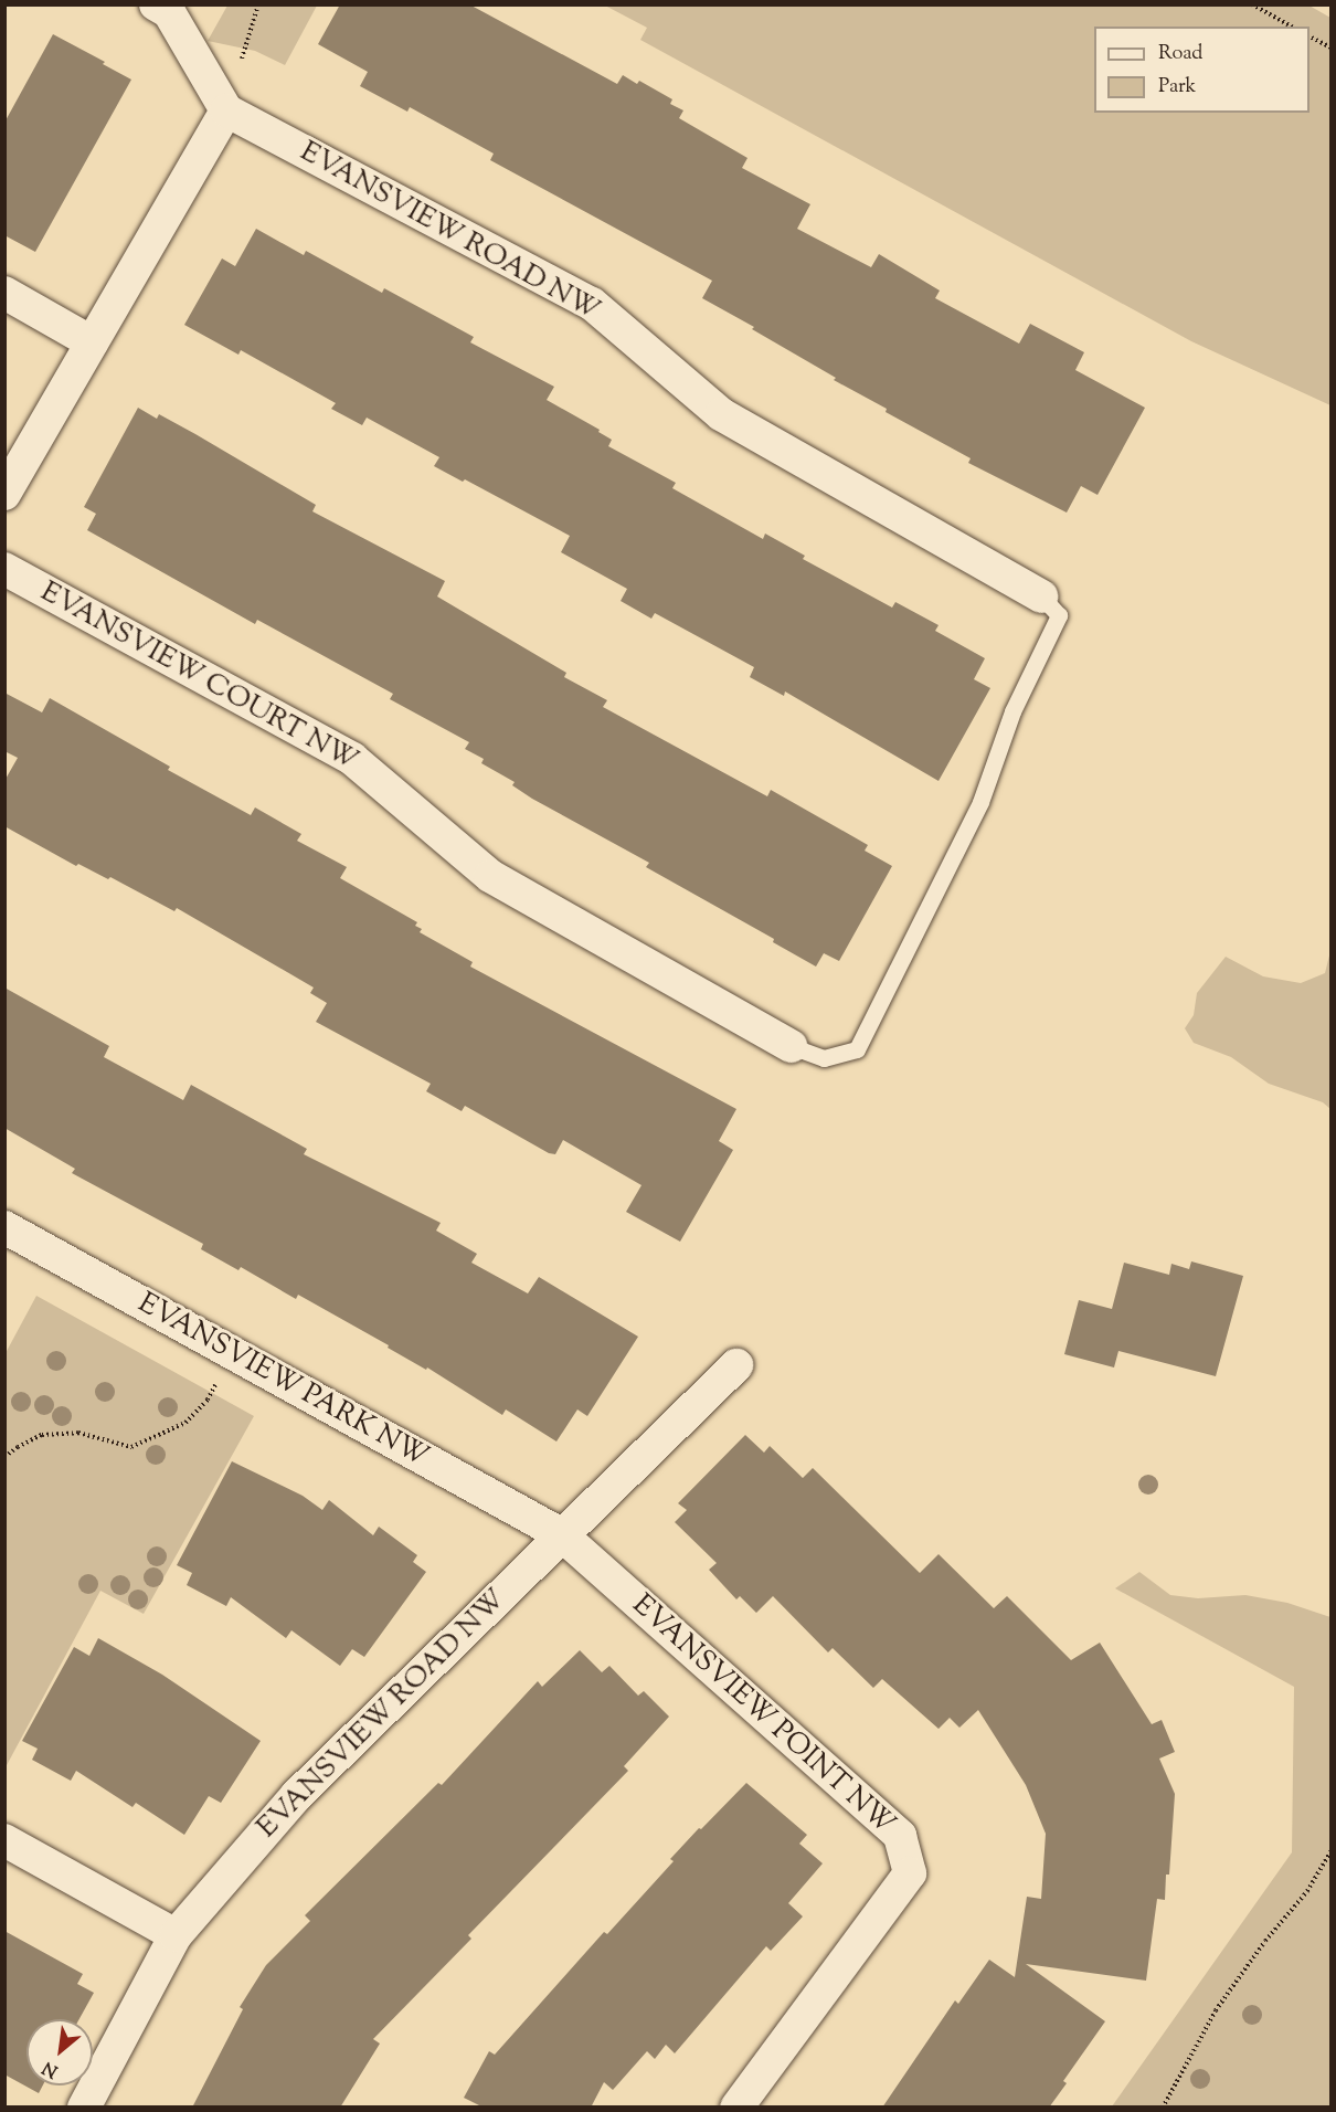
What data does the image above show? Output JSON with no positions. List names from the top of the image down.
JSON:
{
  "streets": {
    "street": [
      "EVANSVIEW ROAD NW",
      "EVANSVIEW COURT NW",
      "EVANSVIEW PARK NW",
      "EVANSVIEW POINT NW"
    ]
  },
  "crossings": [
    ["EVANSVIEW ROAD NW", "EVANSVIEW PARK NW"],
    ["EVANSVIEW ROAD NW", "EVANSVIEW POINT NW"],
    ["EVANSVIEW PARK NW", "EVANSVIEW POINT NW"]
  ],
  "legend": ["Road", "Park"],
  "north": "bottom left"
}
